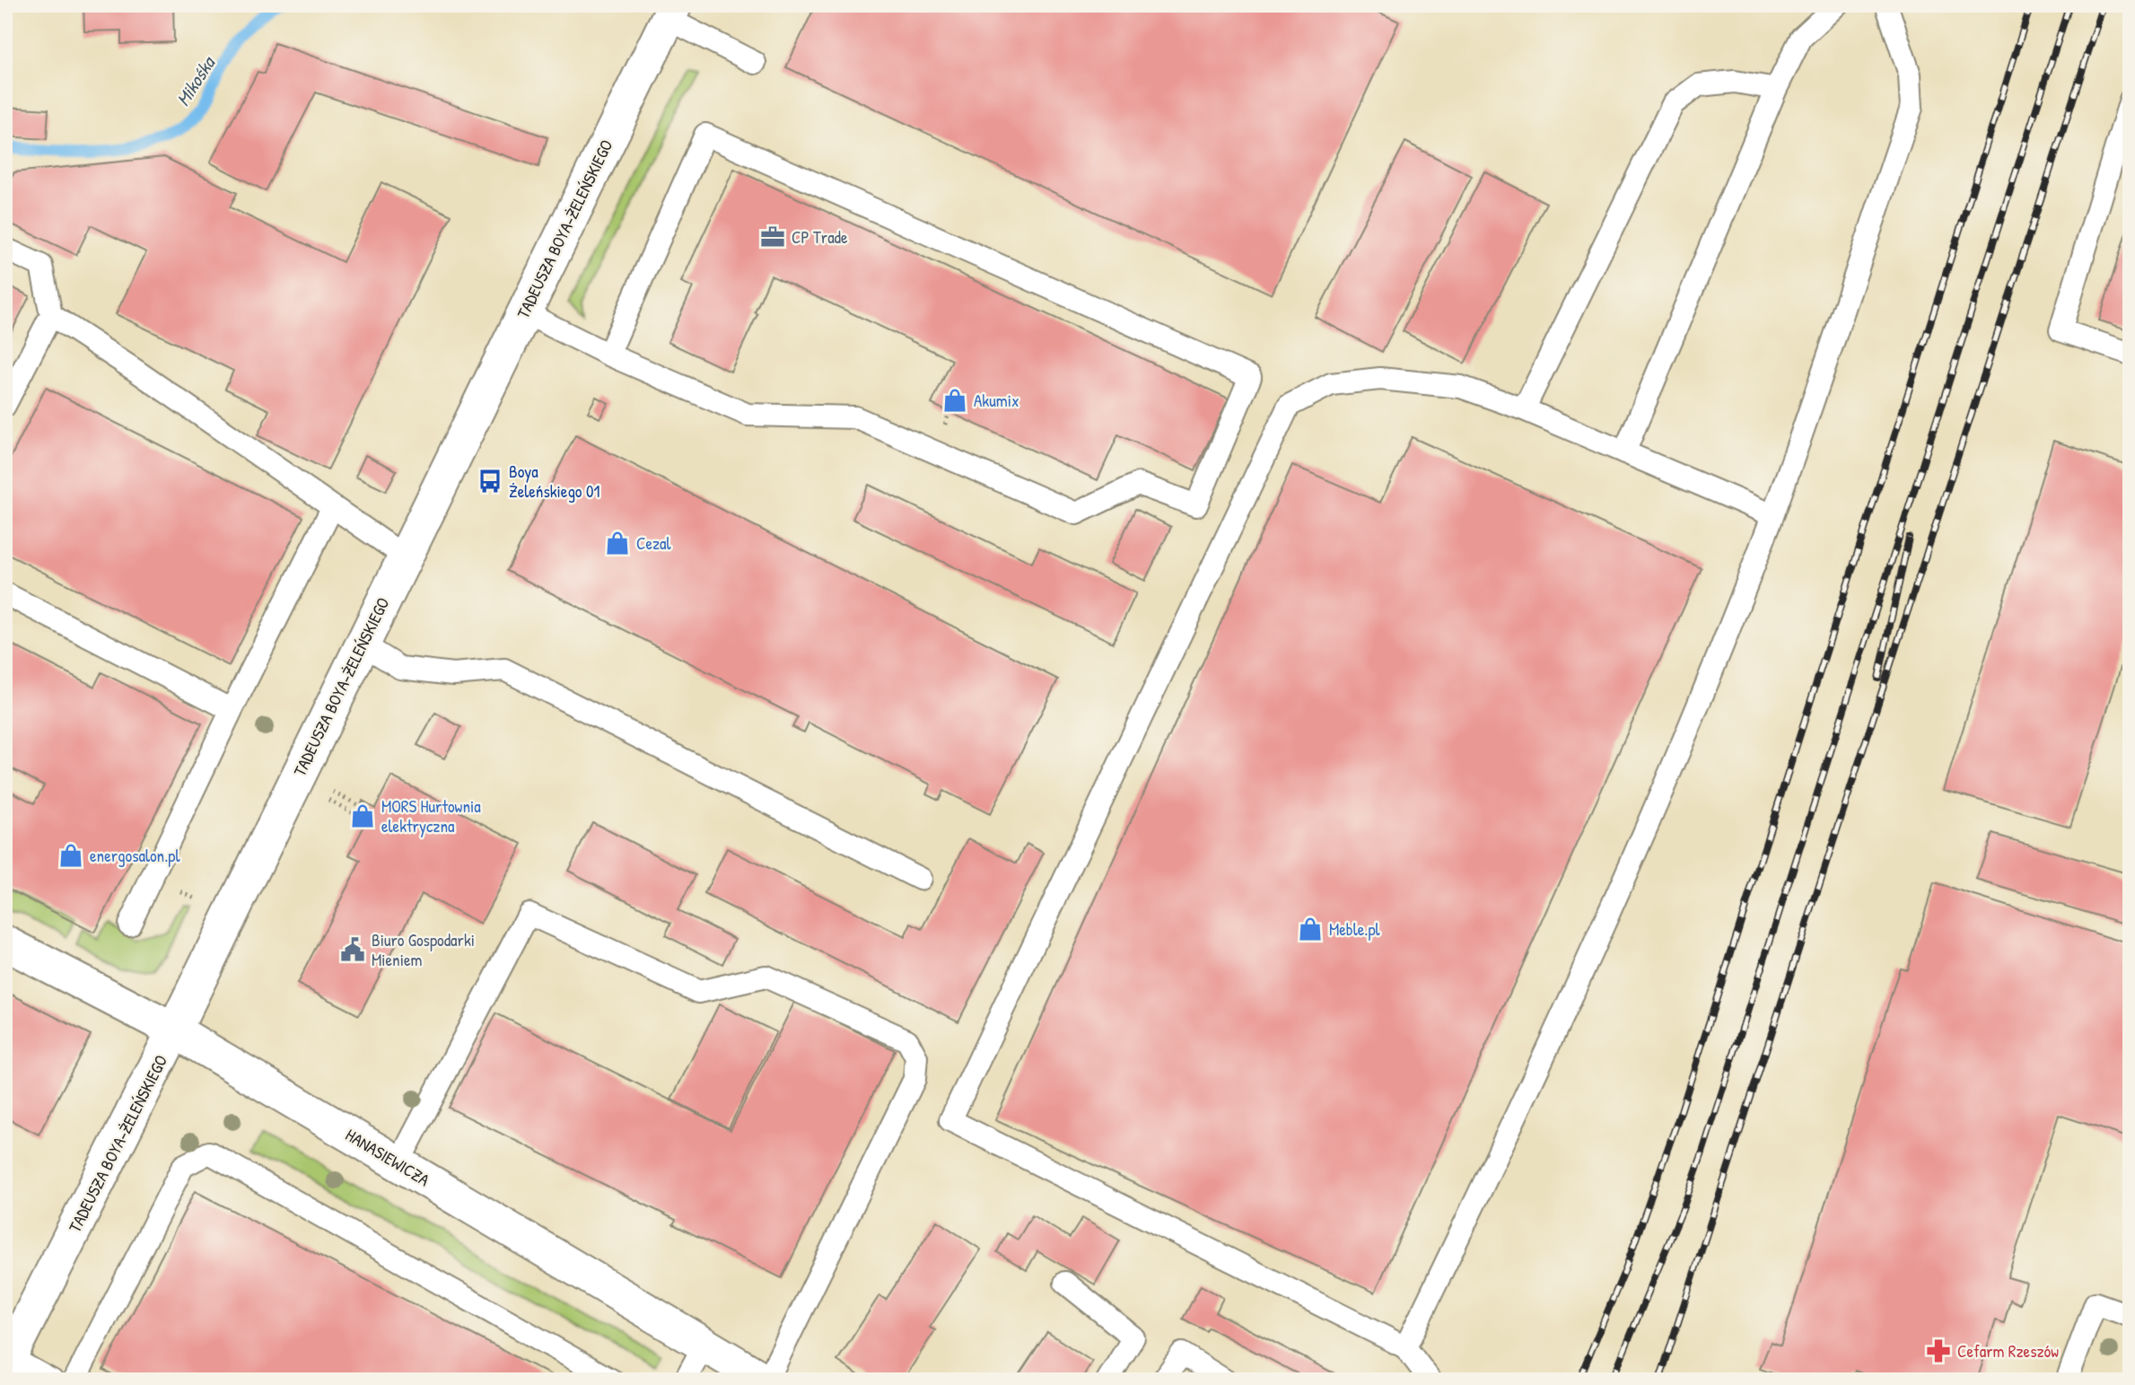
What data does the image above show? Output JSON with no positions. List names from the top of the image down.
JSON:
{
  "streets": {
    "street": ["TADEUSZA BOYA-ŻELEŃSKIEGO", "HANASIEWICZA"]
  },
  "crossings": [
    ["TADEUSZA BOYA-ŻELEŃSKIEGO", "HANASIEWICZA"]
  ],
  "water": ["Mikośka"],
  "places": {
    "office": ["CP Trade"],
    "shop": [
      "Akumix",
      "Cezal",
      "MORS Hurtownia elektryczna",
      "energosalon.pl",
      "Meble.pl"
    ],
    "bus stop": ["Boya Żeleńskiego 01"],
    "public building": ["Biuro Gospodarki Mieniem"],
    "pharmacy": ["Cefarm Rzeszów"]
  }
}
